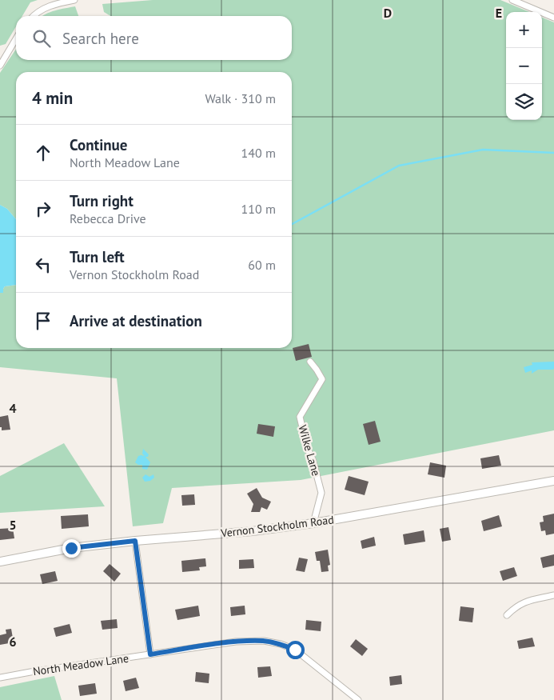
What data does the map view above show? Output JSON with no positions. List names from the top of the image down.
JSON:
{
  "streets": {
    "main road": ["Vernon Stockholm Road"],
    "street": ["Wilke Lane", "North Meadow Lane"]
  },
  "crossings": [
    ["Wilke Lane", "Vernon Stockholm Road"]
  ],
  "page": {
    "map_buttons": ["+", "−"],
    "search": "Search here",
    "heading": ["4 min", "Walk · 310 m"],
    "list": [
      ["Continue", "North Meadow Lane", "140 m"],
      ["Turn right", "Rebecca Drive", "110 m"],
      ["Turn left", "Vernon Stockholm Road", "60 m"],
      "Arrive at destination"
    ]
  },
  "grid": {
    "columns": ["D", "E"],
    "rows": ["4", "5", "6"]
  }
}
